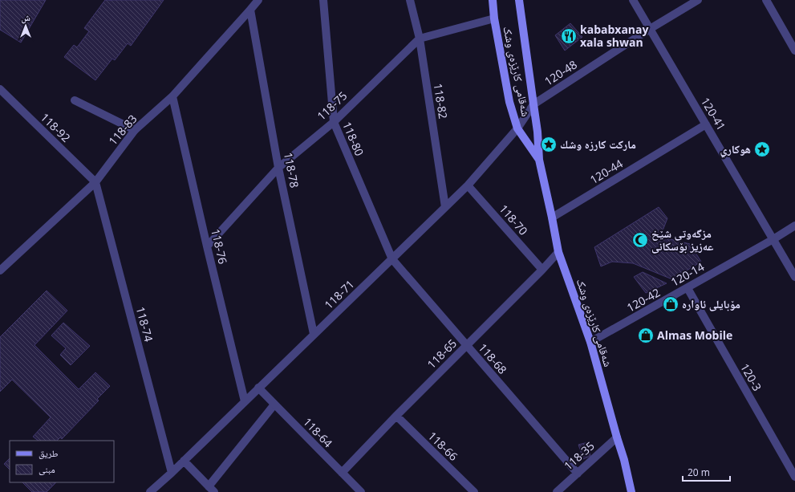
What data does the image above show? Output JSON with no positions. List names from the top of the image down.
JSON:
{
  "streets": {
    "main road": ["شەقامی کارێزەی وشک"],
    "street": [
      "120-48",
      "118-82",
      "118-75",
      "120-41",
      "118-92",
      "118-83",
      "118-80",
      "118-78",
      "120-44",
      "118-70",
      "118-76",
      "120-14",
      "118-71",
      "120-42",
      "118-74",
      "118-65",
      "118-68",
      "120-3",
      "118-64",
      "118-66",
      "118-35"
    ]
  },
  "crossings": [
    ["شەقامی کارێزەی وشک", "120-48"],
    ["شەقامی کارێزەی وشک", "118-75"],
    ["شەقامی کارێزەی وشک", "120-44"],
    ["شەقامی کارێزەی وشک", "120-14"],
    ["شەقامی کارێزەی وشک", "118-71"],
    ["شەقامی کارێزەی وشک", "120-42"],
    ["شەقامی کارێزەی وشک", "118-65"],
    ["شەقامی کارێزەی وشک", "118-35"],
    ["120-48", "120-41"],
    ["120-48", "118-71"],
    ["118-82", "118-75"],
    ["118-82", "118-71"],
    ["118-75", "118-80"],
    ["118-75", "118-78"],
    ["118-75", "118-76"],
    ["120-41", "120-44"],
    ["120-41", "120-14"],
    ["120-41", "120-42"],
    ["118-92", "118-83"],
    ["118-92", "118-74"],
    ["118-83", "118-78"],
    ["118-83", "118-76"],
    ["118-83", "118-74"],
    ["118-80", "118-71"],
    ["118-80", "118-68"],
    ["118-78", "118-71"],
    ["118-70", "118-71"],
    ["118-70", "118-65"],
    ["118-76", "118-71"],
    ["120-14", "120-42"],
    ["118-71", "118-74"],
    ["118-71", "118-68"],
    ["118-71", "118-64"],
    ["120-42", "120-3"],
    ["118-65", "118-68"],
    ["118-65", "118-64"],
    ["118-65", "118-66"],
    ["118-68", "118-35"]
  ],
  "places": {
    "restaurant": ["kababxanay xala shwan"],
    "place": ["ماركت كارزه وشك", "هوكاري"],
    "mosque": ["مزگەوتی شێخ عەزیز بۆسکانی"],
    "shop": ["مۆبایلی ئاوارە", "Almas Mobile"]
  },
  "legend": ["طريق", "مبنى"],
  "scale_bar": "20 m",
  "north": "top"
}
